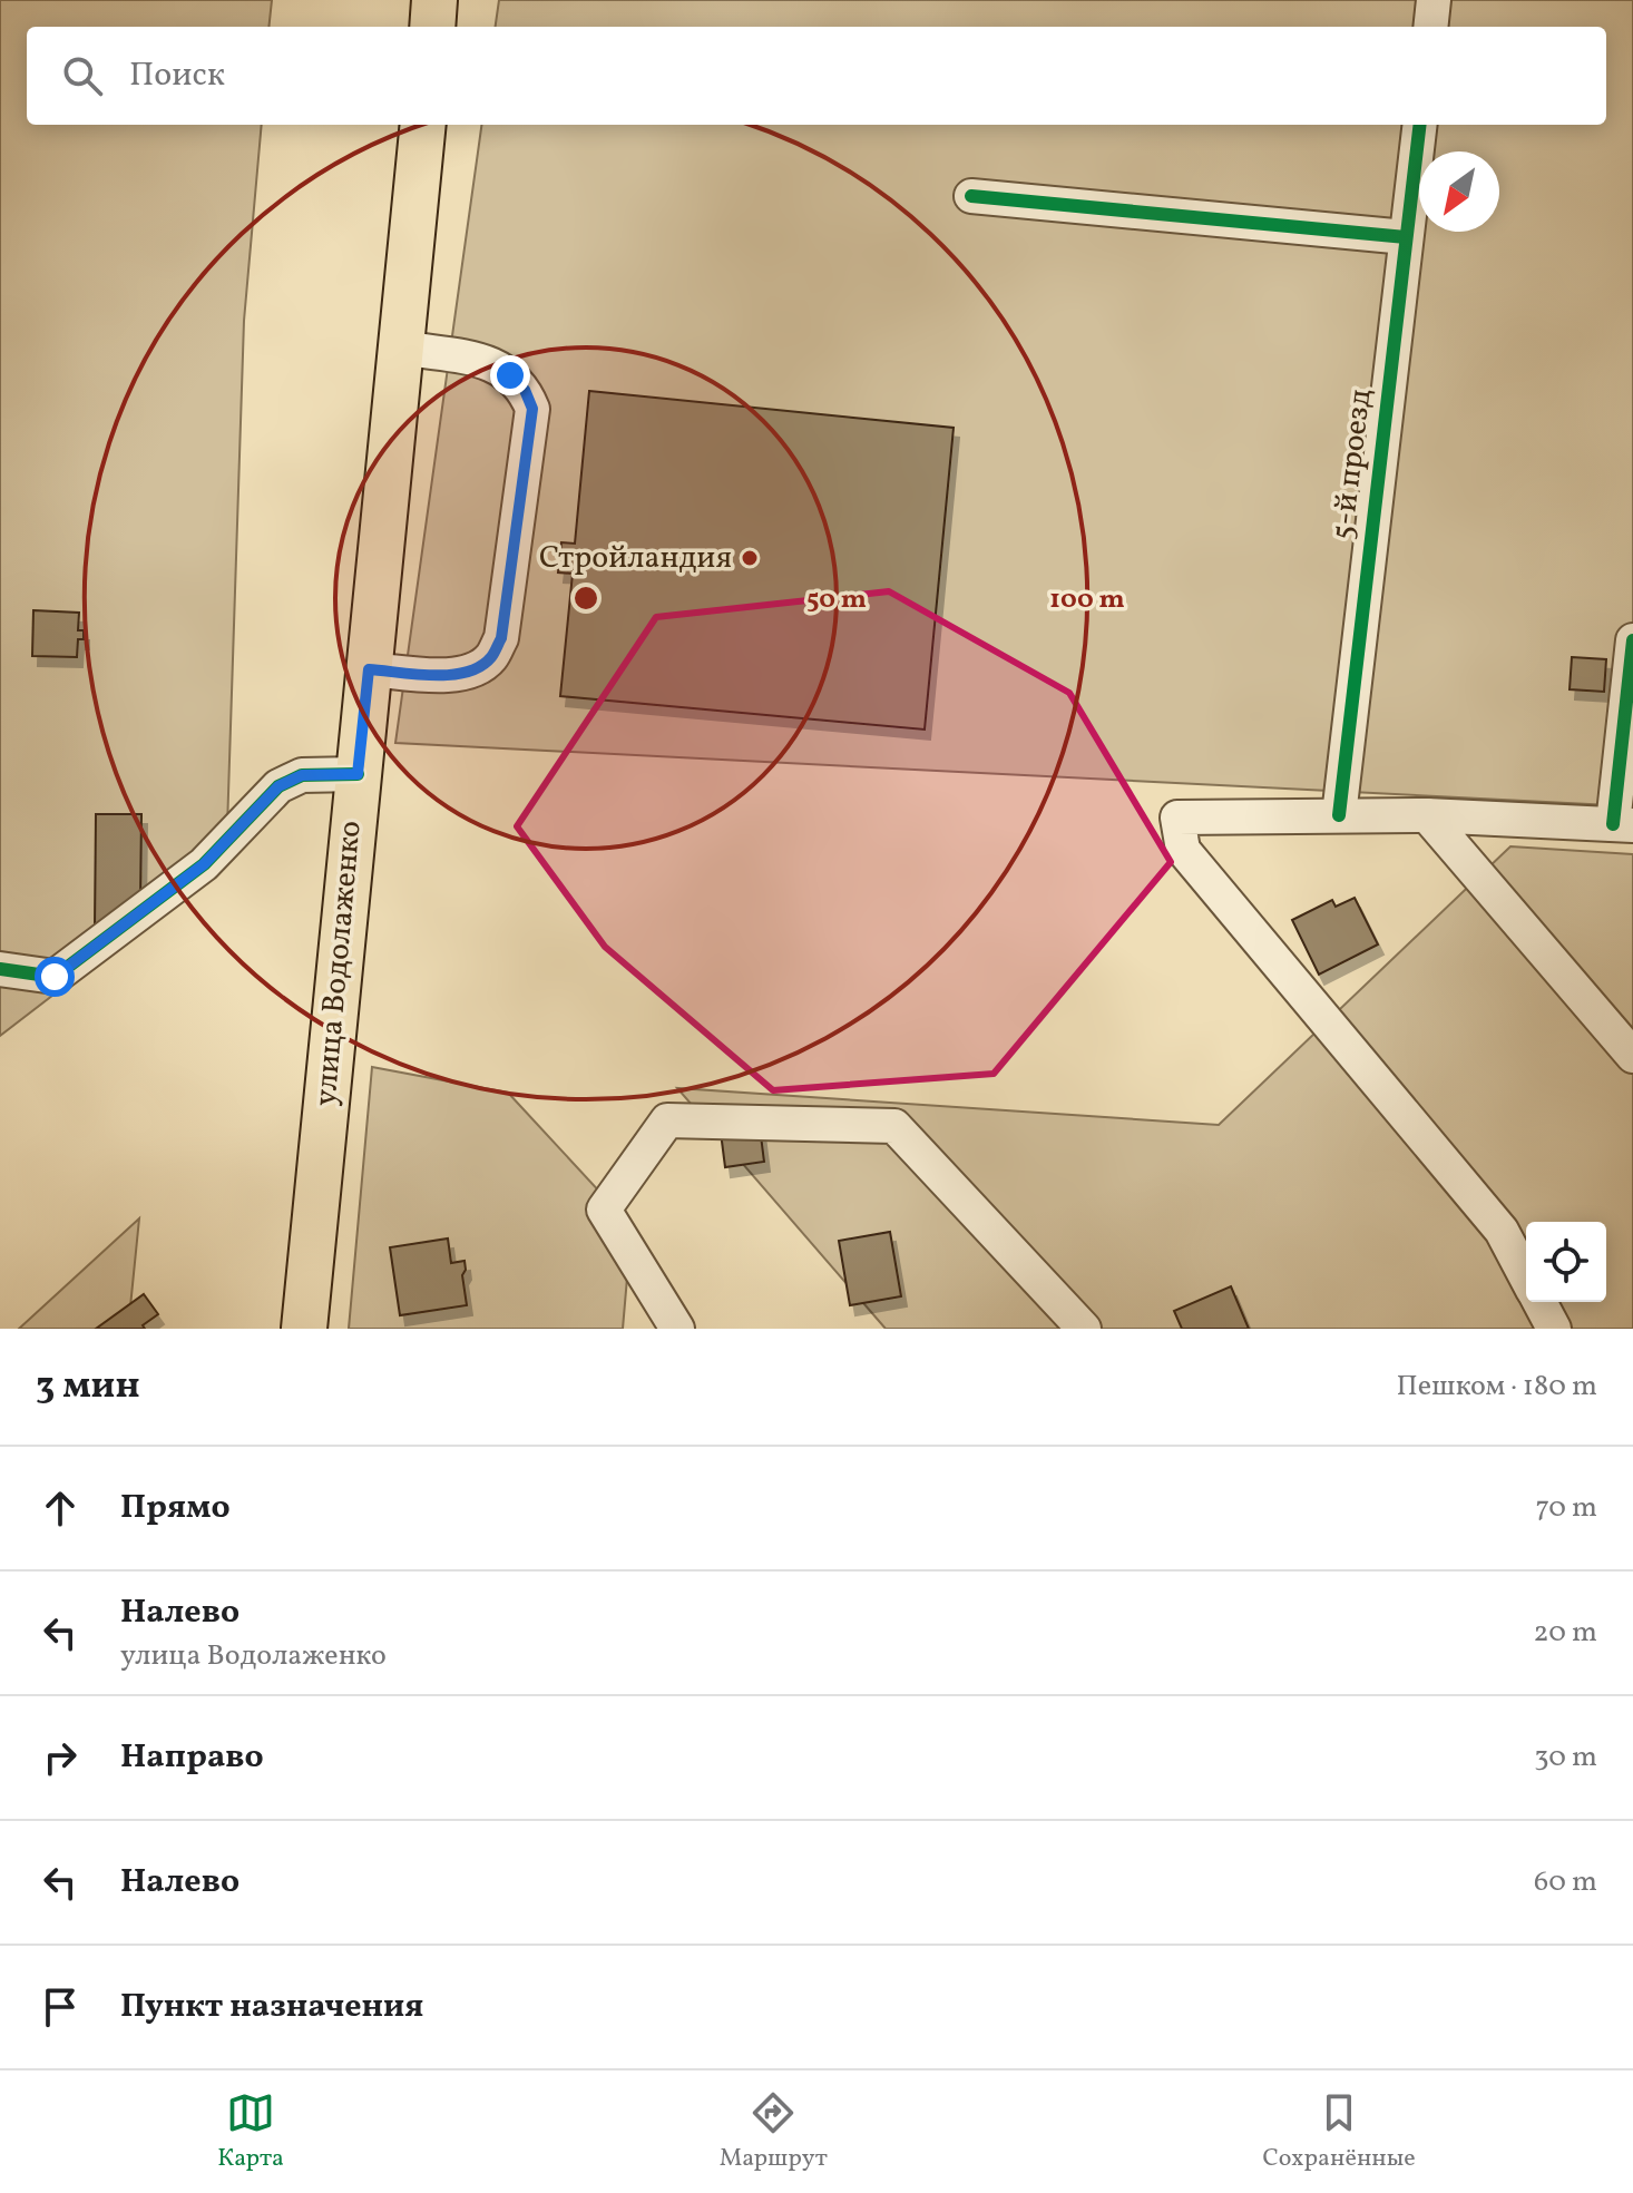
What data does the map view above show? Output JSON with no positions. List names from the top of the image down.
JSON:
{
  "streets": {
    "main road": ["улица Водолаженко"],
    "street": ["5-й проезд"]
  },
  "places": ["Стройландия"],
  "north": "bottom left",
  "page": {
    "search": "Поиск",
    "heading": ["3 мин", "Пешком · 180 m"],
    "list": [
      ["Прямо", "70 m"],
      ["Налево", "улица Водолаженко", "20 m"],
      ["Направо", "30 m"],
      ["Налево", "60 m"],
      "Пункт назначения"
    ],
    "nav": ["Карта", "Маршрут", "Сохранённые"]
  },
  "rings": ["50 m", "100 m"]
}
